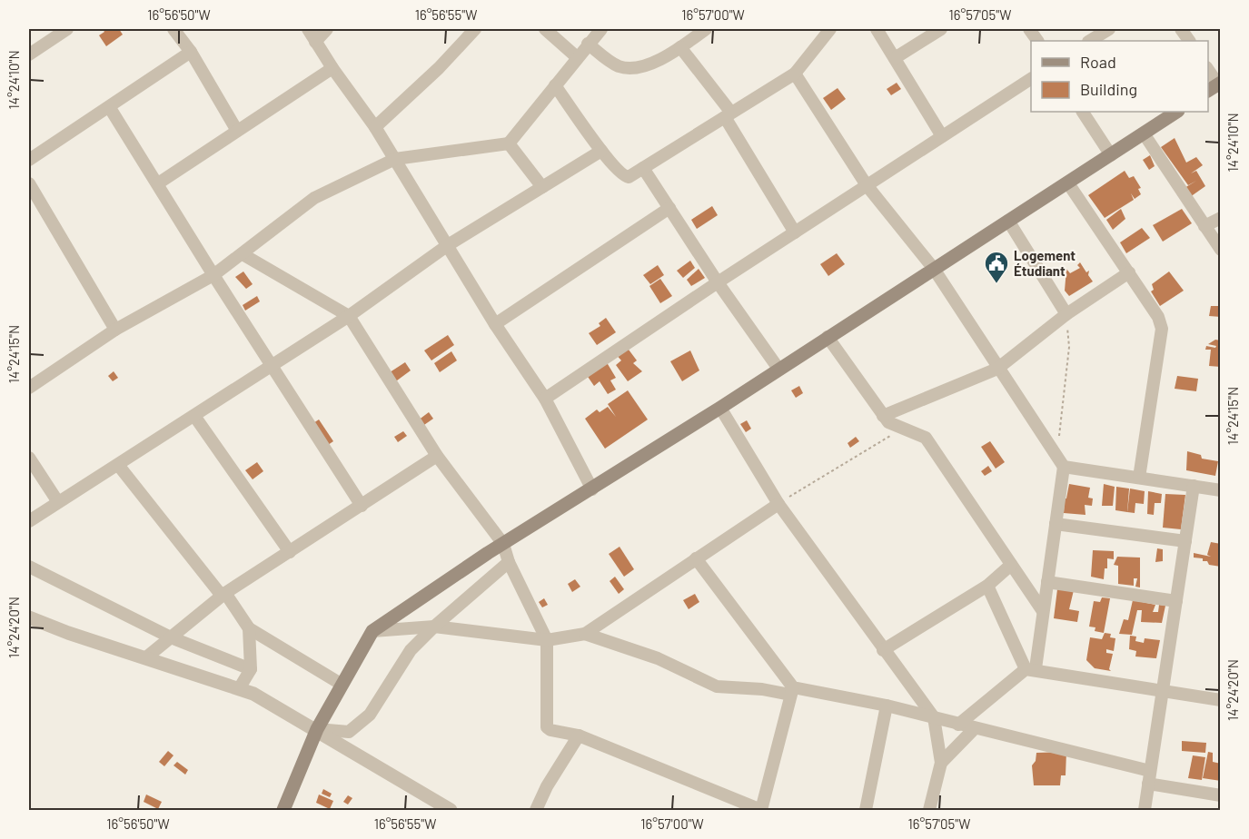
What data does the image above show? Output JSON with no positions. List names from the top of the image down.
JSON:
{
  "places": {
    "public building": ["Logement Étudiant"]
  },
  "legend": ["Road", "Building"],
  "coordinates": [
    "16°56'50\"W",
    "16°56'55\"W",
    "16°57'00\"W",
    "16°57'05\"W",
    "14°24'10\"N",
    "14°24'15\"N",
    "14°24'20\"N"
  ]
}
